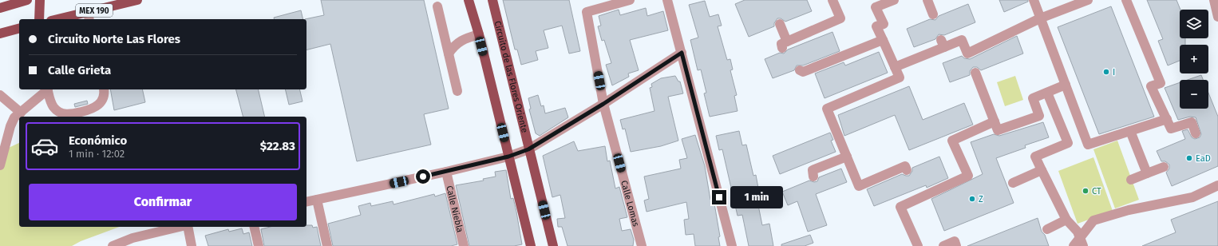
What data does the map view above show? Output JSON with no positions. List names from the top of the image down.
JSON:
{
  "streets": {
    "main road": ["MEX 190", "Circuito de las Flores Oriente"],
    "street": ["Calle Lomas", "Calle Niebla"]
  },
  "places": [
    "I",
    "EaD",
    "CT",
    "Z"
  ],
  "page": {
    "map_buttons": ["+", "−"],
    "banner": ["Circuito Norte Las Flores", "Calle Grieta"],
    "list": [
      {
        "name": "Económico",
        "note": "1 min · 12:02",
        "value": "$22.83"
      }
    ],
    "buttons": "Confirmar",
    "bubble": "1 min"
  }
}
